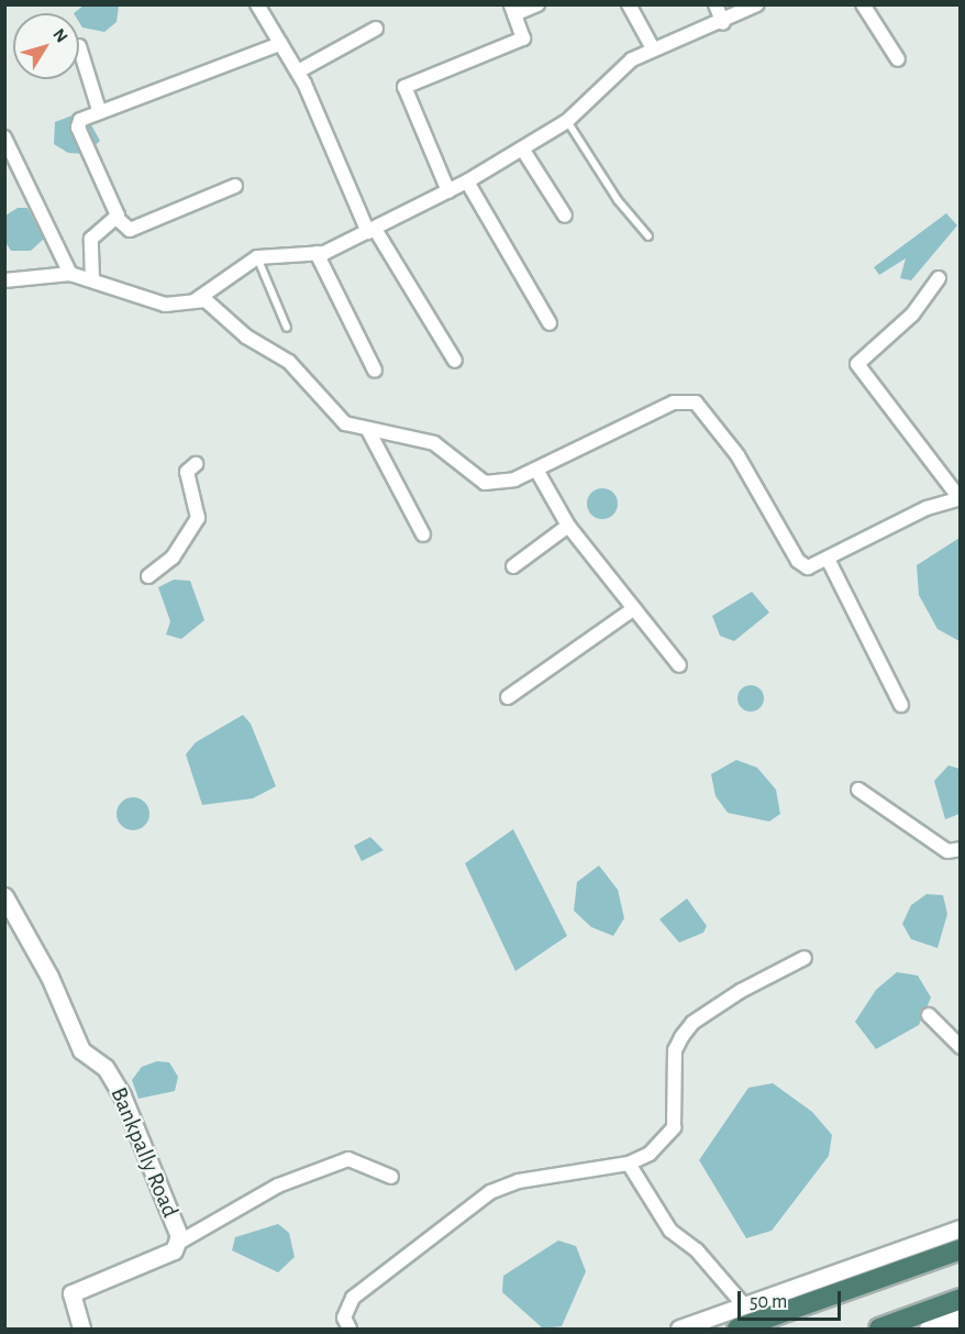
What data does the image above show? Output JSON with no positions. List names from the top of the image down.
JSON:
{
  "streets": {
    "street": ["Bankpally Road"]
  },
  "scale_bar": "50 m",
  "north": "top right"
}
